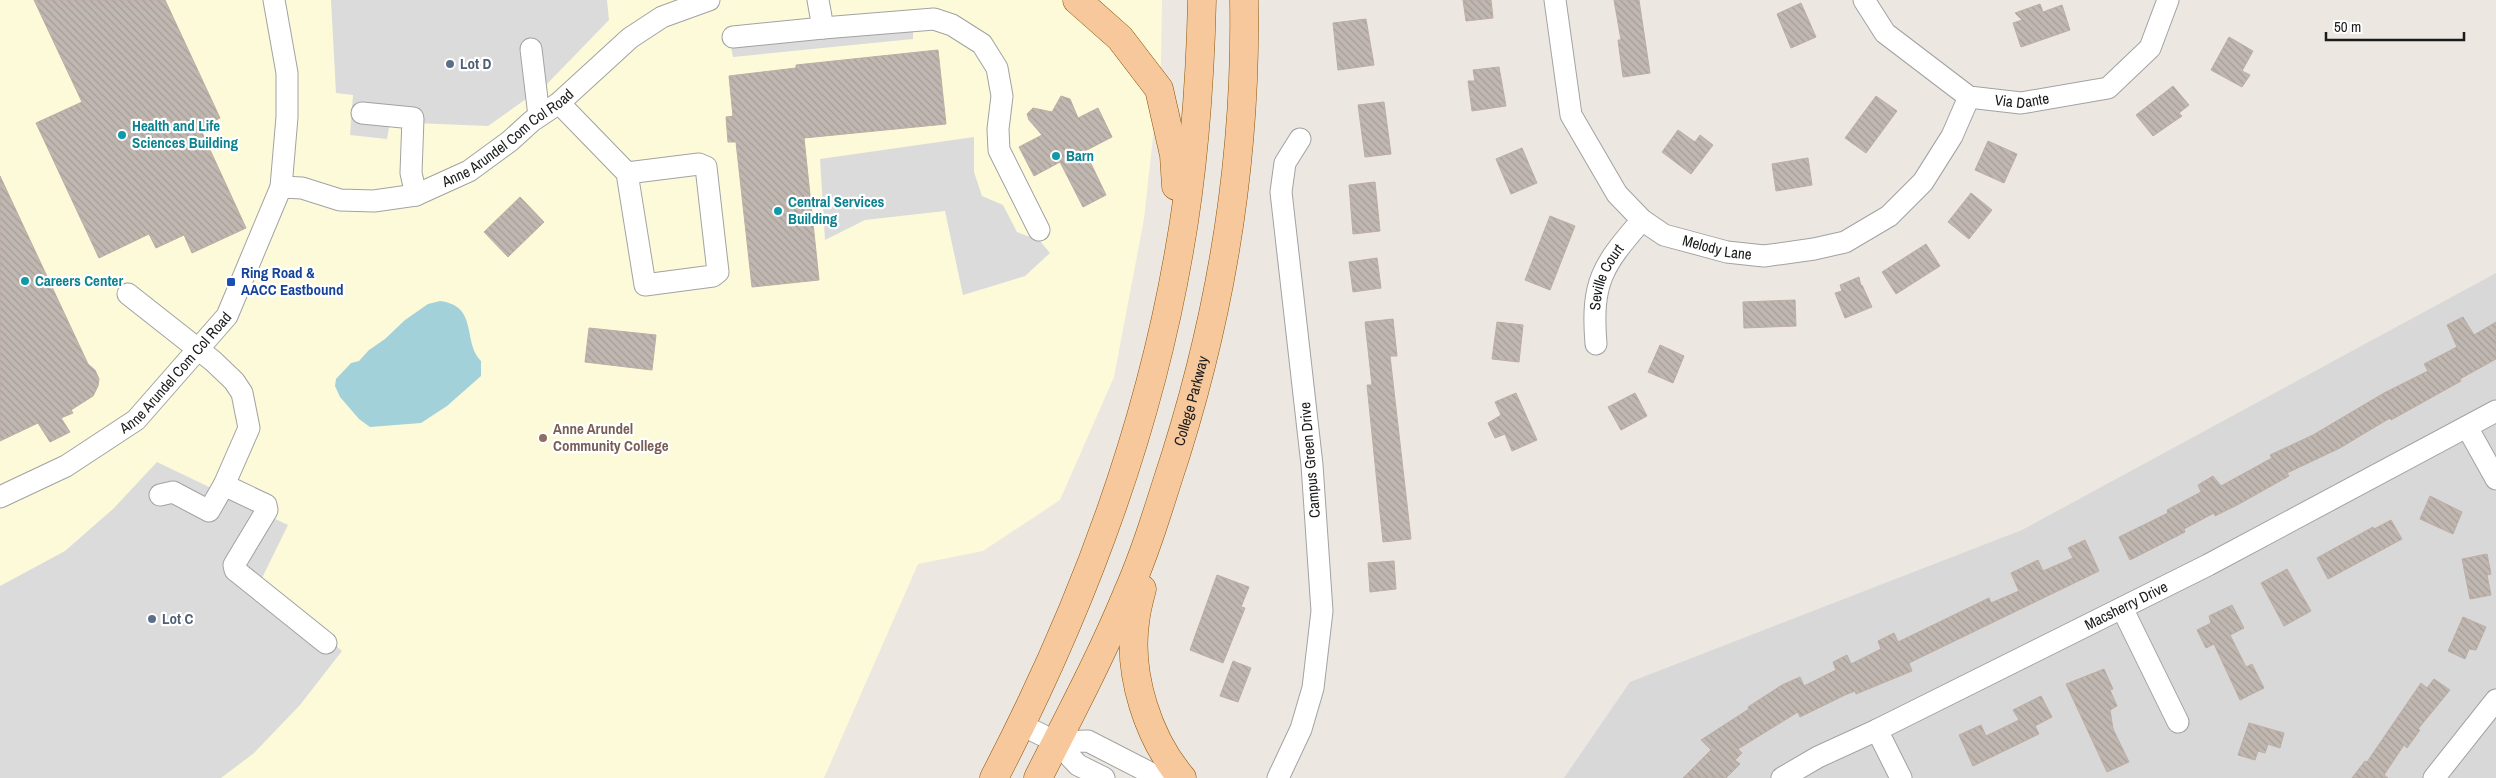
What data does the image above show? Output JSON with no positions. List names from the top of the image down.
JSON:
{
  "streets": {
    "main road": ["College Parkway"],
    "street": [
      "Via Dante",
      "Anne Arundel Com Col Road",
      "Melody Lane",
      "Seville Court",
      "Campus Green Drive",
      "Macsherry Drive"
    ]
  },
  "crossings": [
    ["Via Dante", "Melody Lane"],
    ["Melody Lane", "Seville Court"]
  ],
  "places": {
    "other": [
      "Lot D",
      "Health and Life Sciences Building",
      "Barn",
      "Central Services Building",
      "Careers Center",
      "Anne Arundel Community College",
      "Lot C"
    ],
    "transit": ["Ring Road & AACC Eastbound"]
  },
  "scale_bar": "50 m"
}
